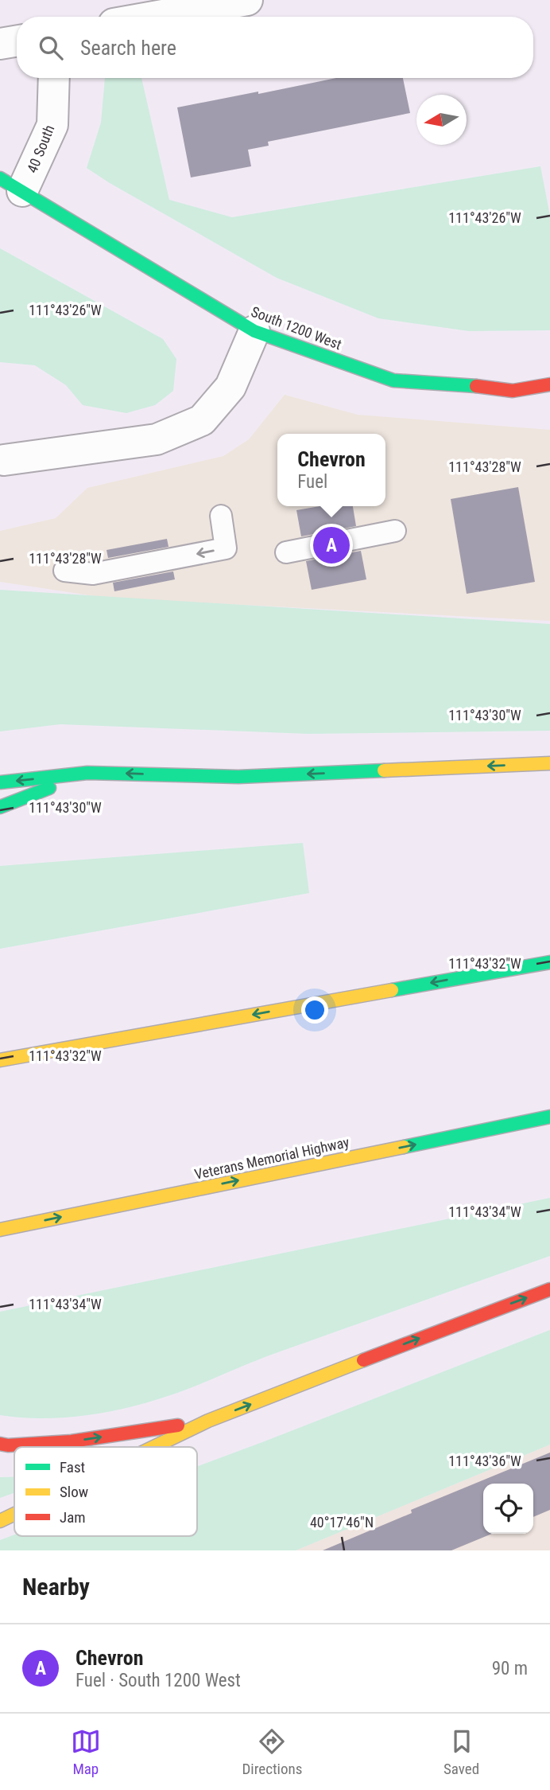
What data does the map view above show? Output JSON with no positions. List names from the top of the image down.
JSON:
{
  "streets": {
    "main road": ["South 1200 West", "Veterans Memorial Highway"],
    "street": ["40 South"]
  },
  "crossings": [
    ["40 South", "South 1200 West"]
  ],
  "one_way": ["Veterans Memorial Highway"],
  "legend": ["Fast", "Slow", "Jam"],
  "north": "left",
  "page": {
    "search": "Search here",
    "popup": ["Chevron", "Fuel"],
    "pins": "A",
    "heading": "Nearby",
    "list": [
      {
        "mark": "A",
        "name": "Chevron",
        "note": "Fuel · South 1200 West",
        "value": "90 m"
      }
    ],
    "nav": ["Map", "Directions", "Saved"]
  },
  "coordinates": [
    "111°43'26\"W",
    "111°43'28\"W",
    "111°43'30\"W",
    "111°43'32\"W",
    "111°43'34\"W",
    "111°43'36\"W",
    "40°17'46\"N"
  ]
}
